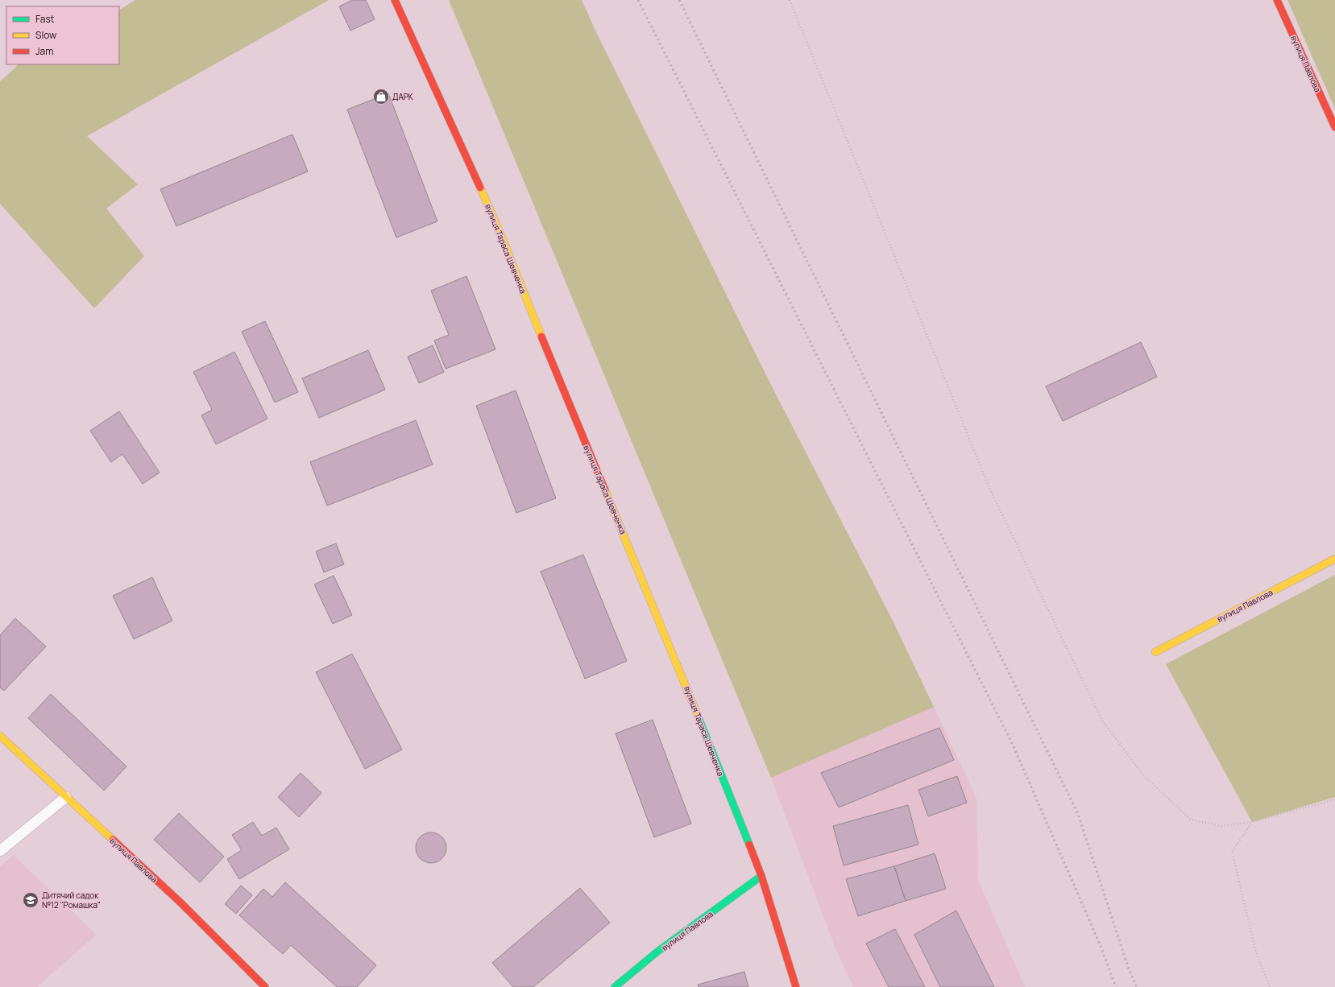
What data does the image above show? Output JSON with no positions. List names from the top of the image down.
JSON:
{
  "streets": {
    "main road": ["вулиця Павлова", "вулиця Тараса Шевченка"]
  },
  "crossings": [
    ["вулиця Павлова", "вулиця Тараса Шевченка"]
  ],
  "places": {
    "shop": ["ДАРК"],
    "school or university": ["Дитячий садок №12 \"Ромашка\""]
  },
  "legend": ["Fast", "Slow", "Jam"]
}
